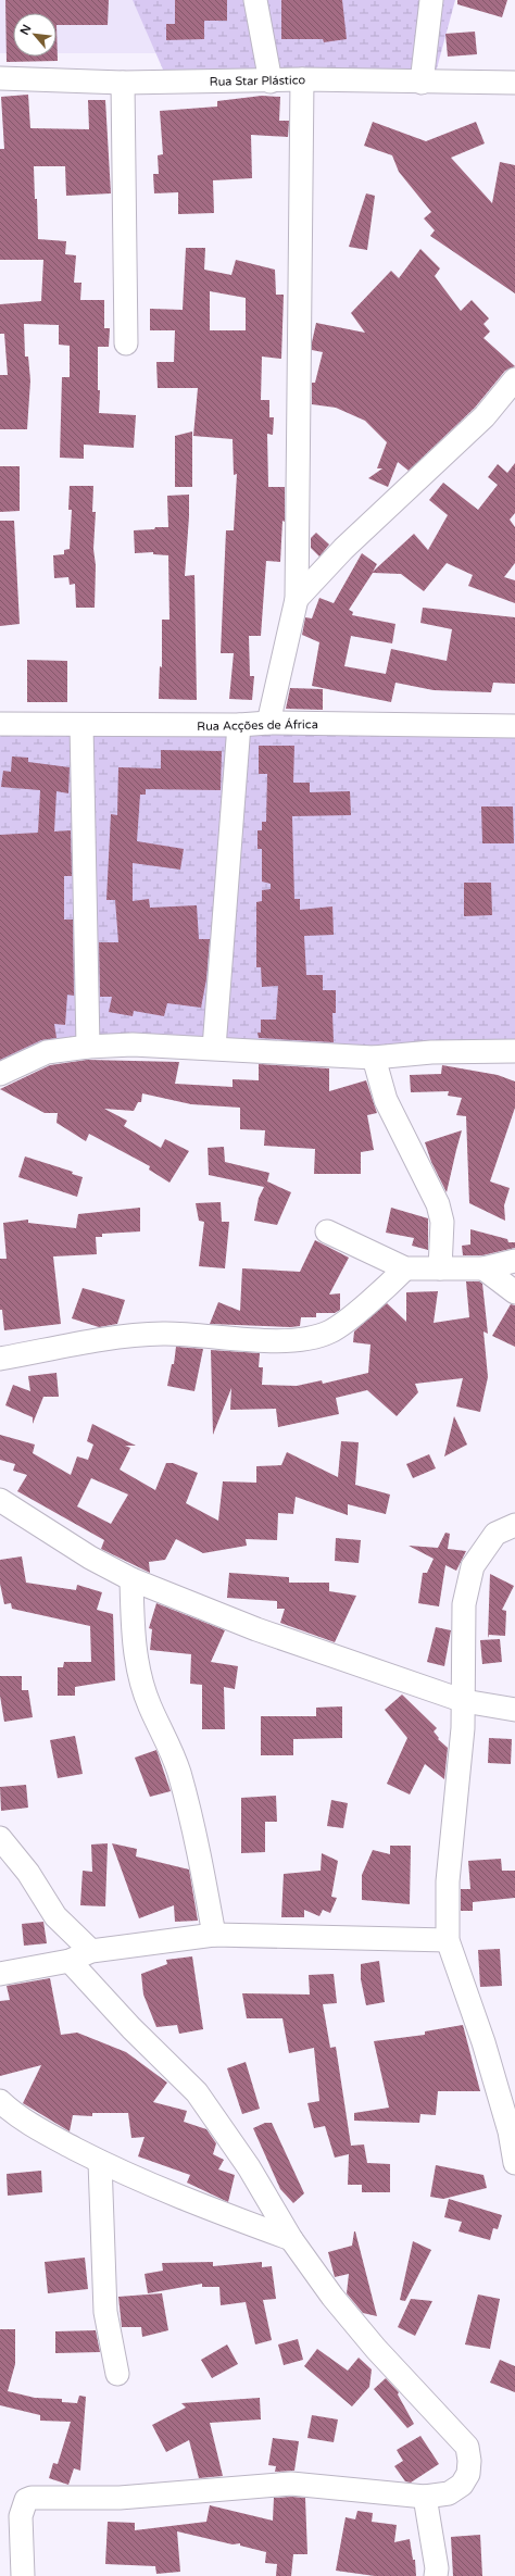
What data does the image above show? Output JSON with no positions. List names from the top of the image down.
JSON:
{
  "streets": {
    "street": ["Rua Star Plástico", "Rua Acções de África"]
  },
  "north": "top left"
}
